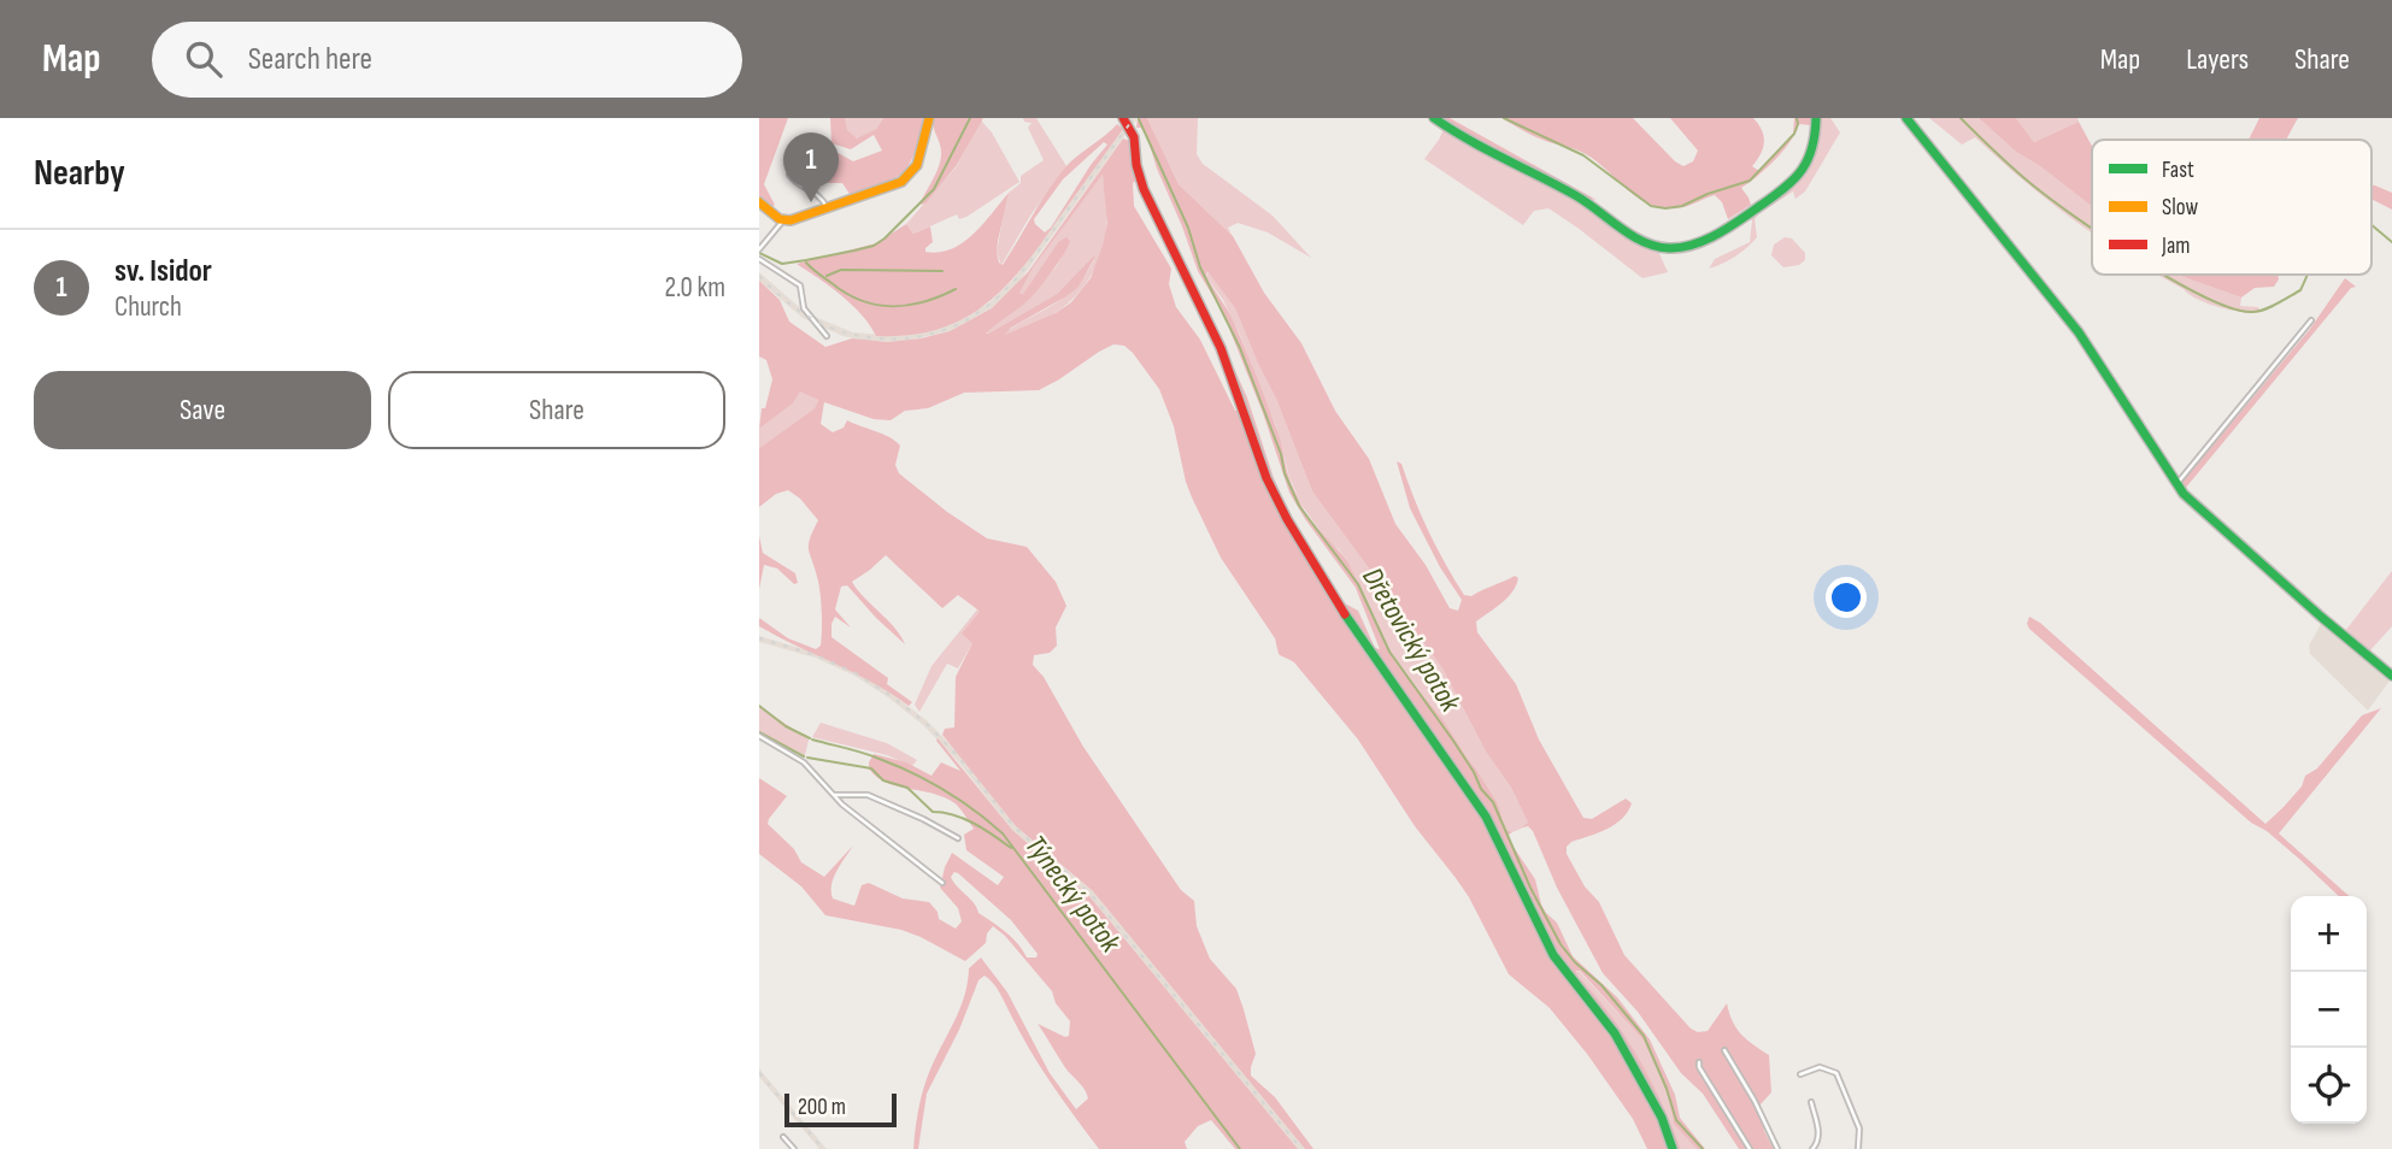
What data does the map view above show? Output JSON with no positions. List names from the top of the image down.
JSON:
{
  "water": ["Dřetovický potok", "Týnecký potok"],
  "legend": ["Fast", "Slow", "Jam"],
  "scale_bar": "200 m",
  "page": {
    "header": "Map",
    "search": "Search here",
    "nav": ["Map", "Layers", "Share"],
    "heading": "Nearby",
    "pins": "1",
    "list": [
      {
        "mark": "1",
        "name": "sv. Isidor",
        "note": "Church",
        "value": "2.0 km"
      }
    ],
    "buttons": ["Save", "Share"],
    "map_buttons": ["+", "−"],
    "scale": "200 m"
  }
}
